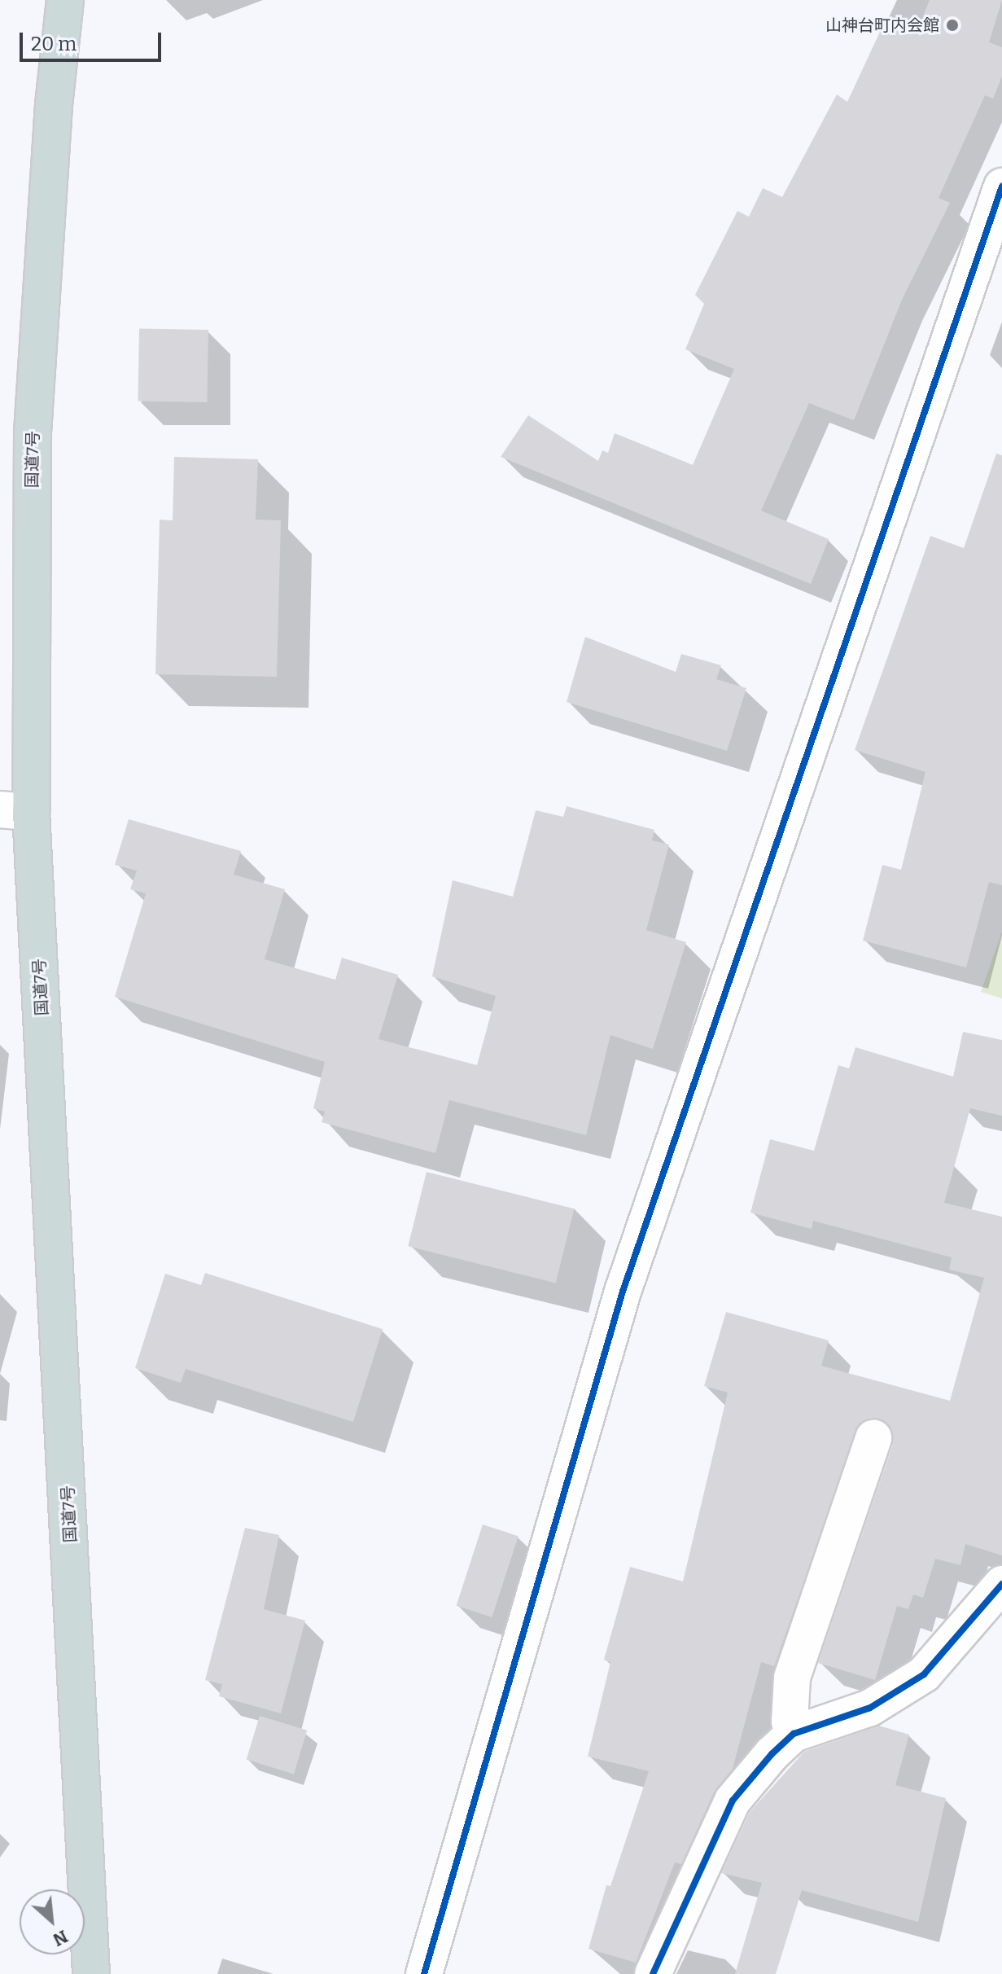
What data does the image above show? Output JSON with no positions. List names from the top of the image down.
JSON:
{
  "streets": {
    "highway": ["国道7号"]
  },
  "places": ["山神台町内会館"],
  "scale_bar": "20 m",
  "north": "bottom right"
}
